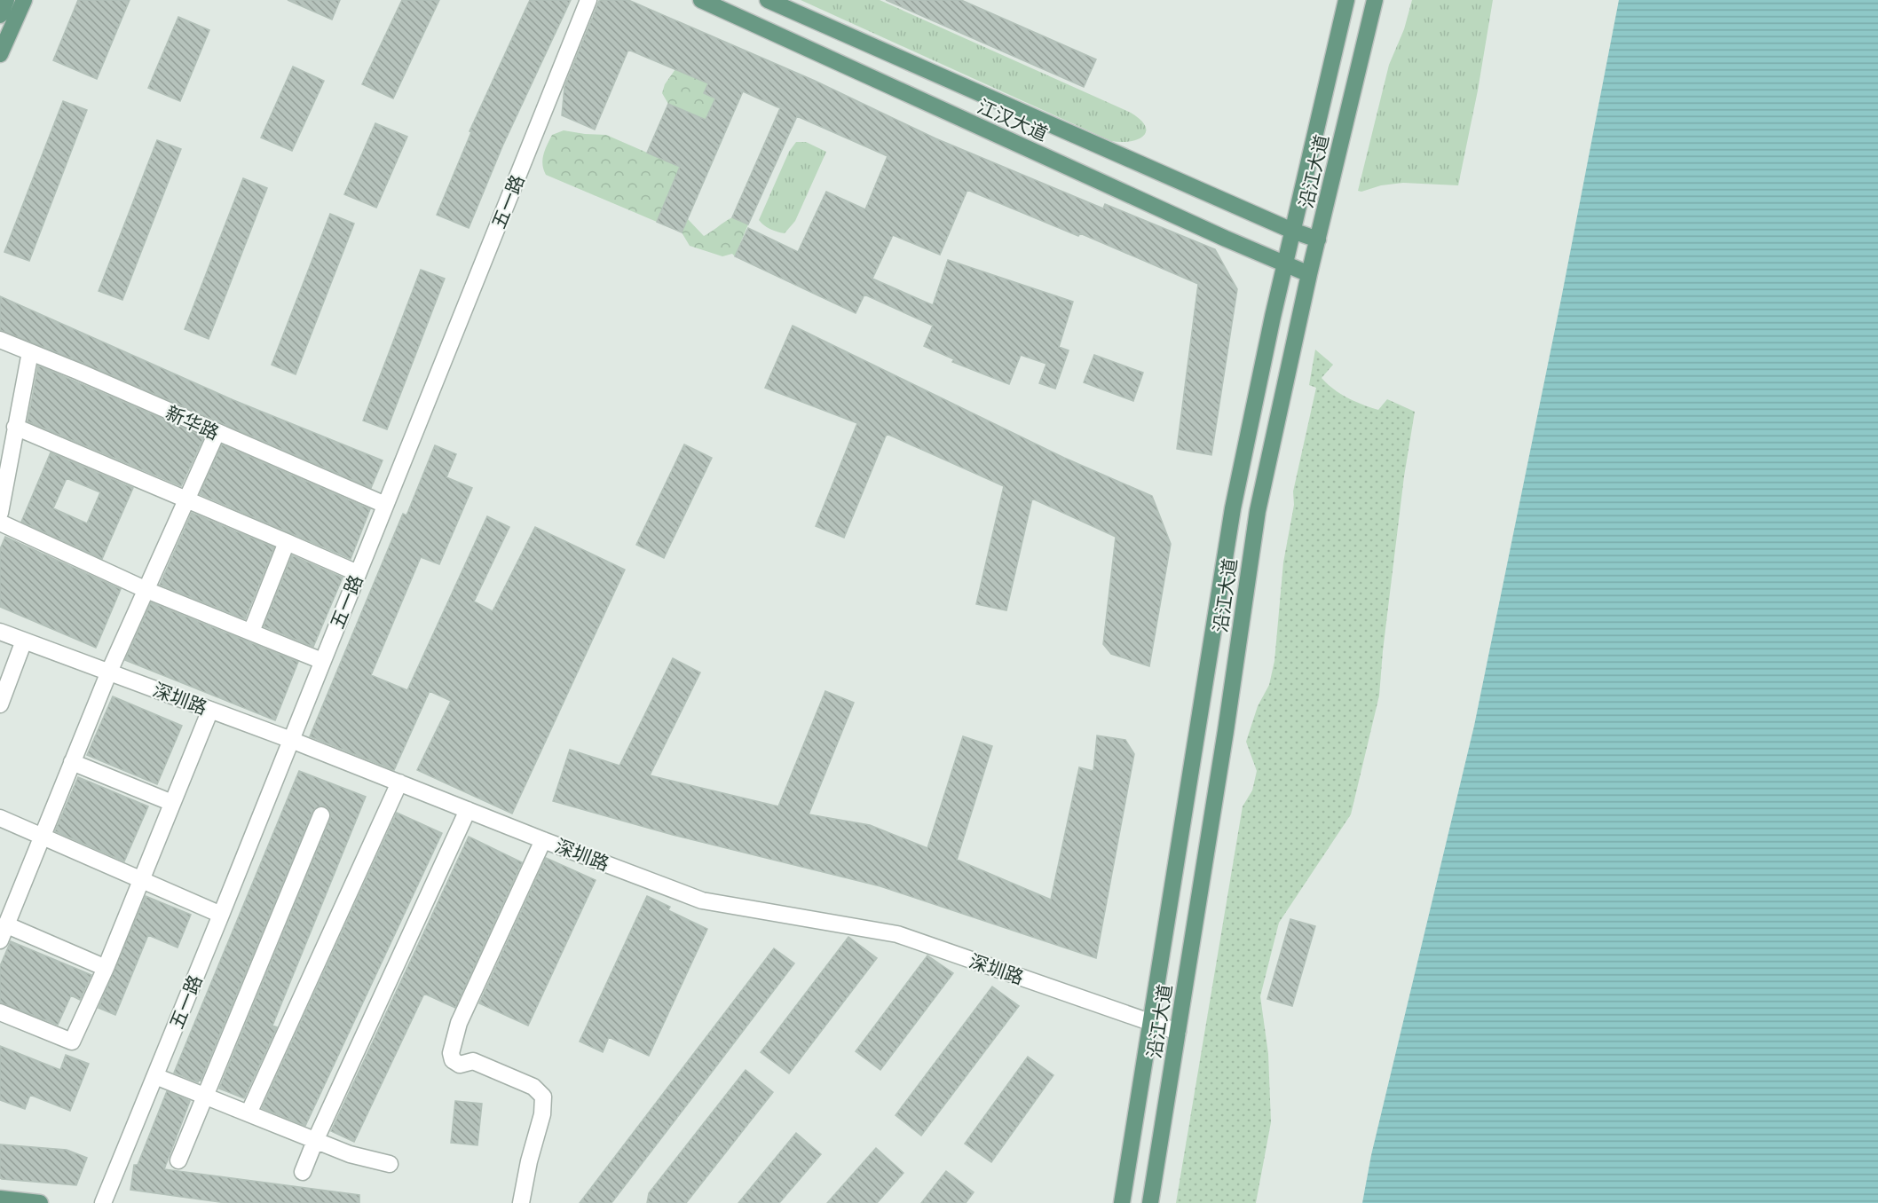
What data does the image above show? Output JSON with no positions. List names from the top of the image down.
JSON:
{
  "streets": {
    "main road": ["江汉大道", "沿江大道"],
    "street": ["五一路", "新华路", "深圳路"]
  },
  "crossings": [
    ["江汉大道", "沿江大道"],
    ["沿江大道", "深圳路"],
    ["五一路", "新华路"],
    ["五一路", "深圳路"]
  ]
}
